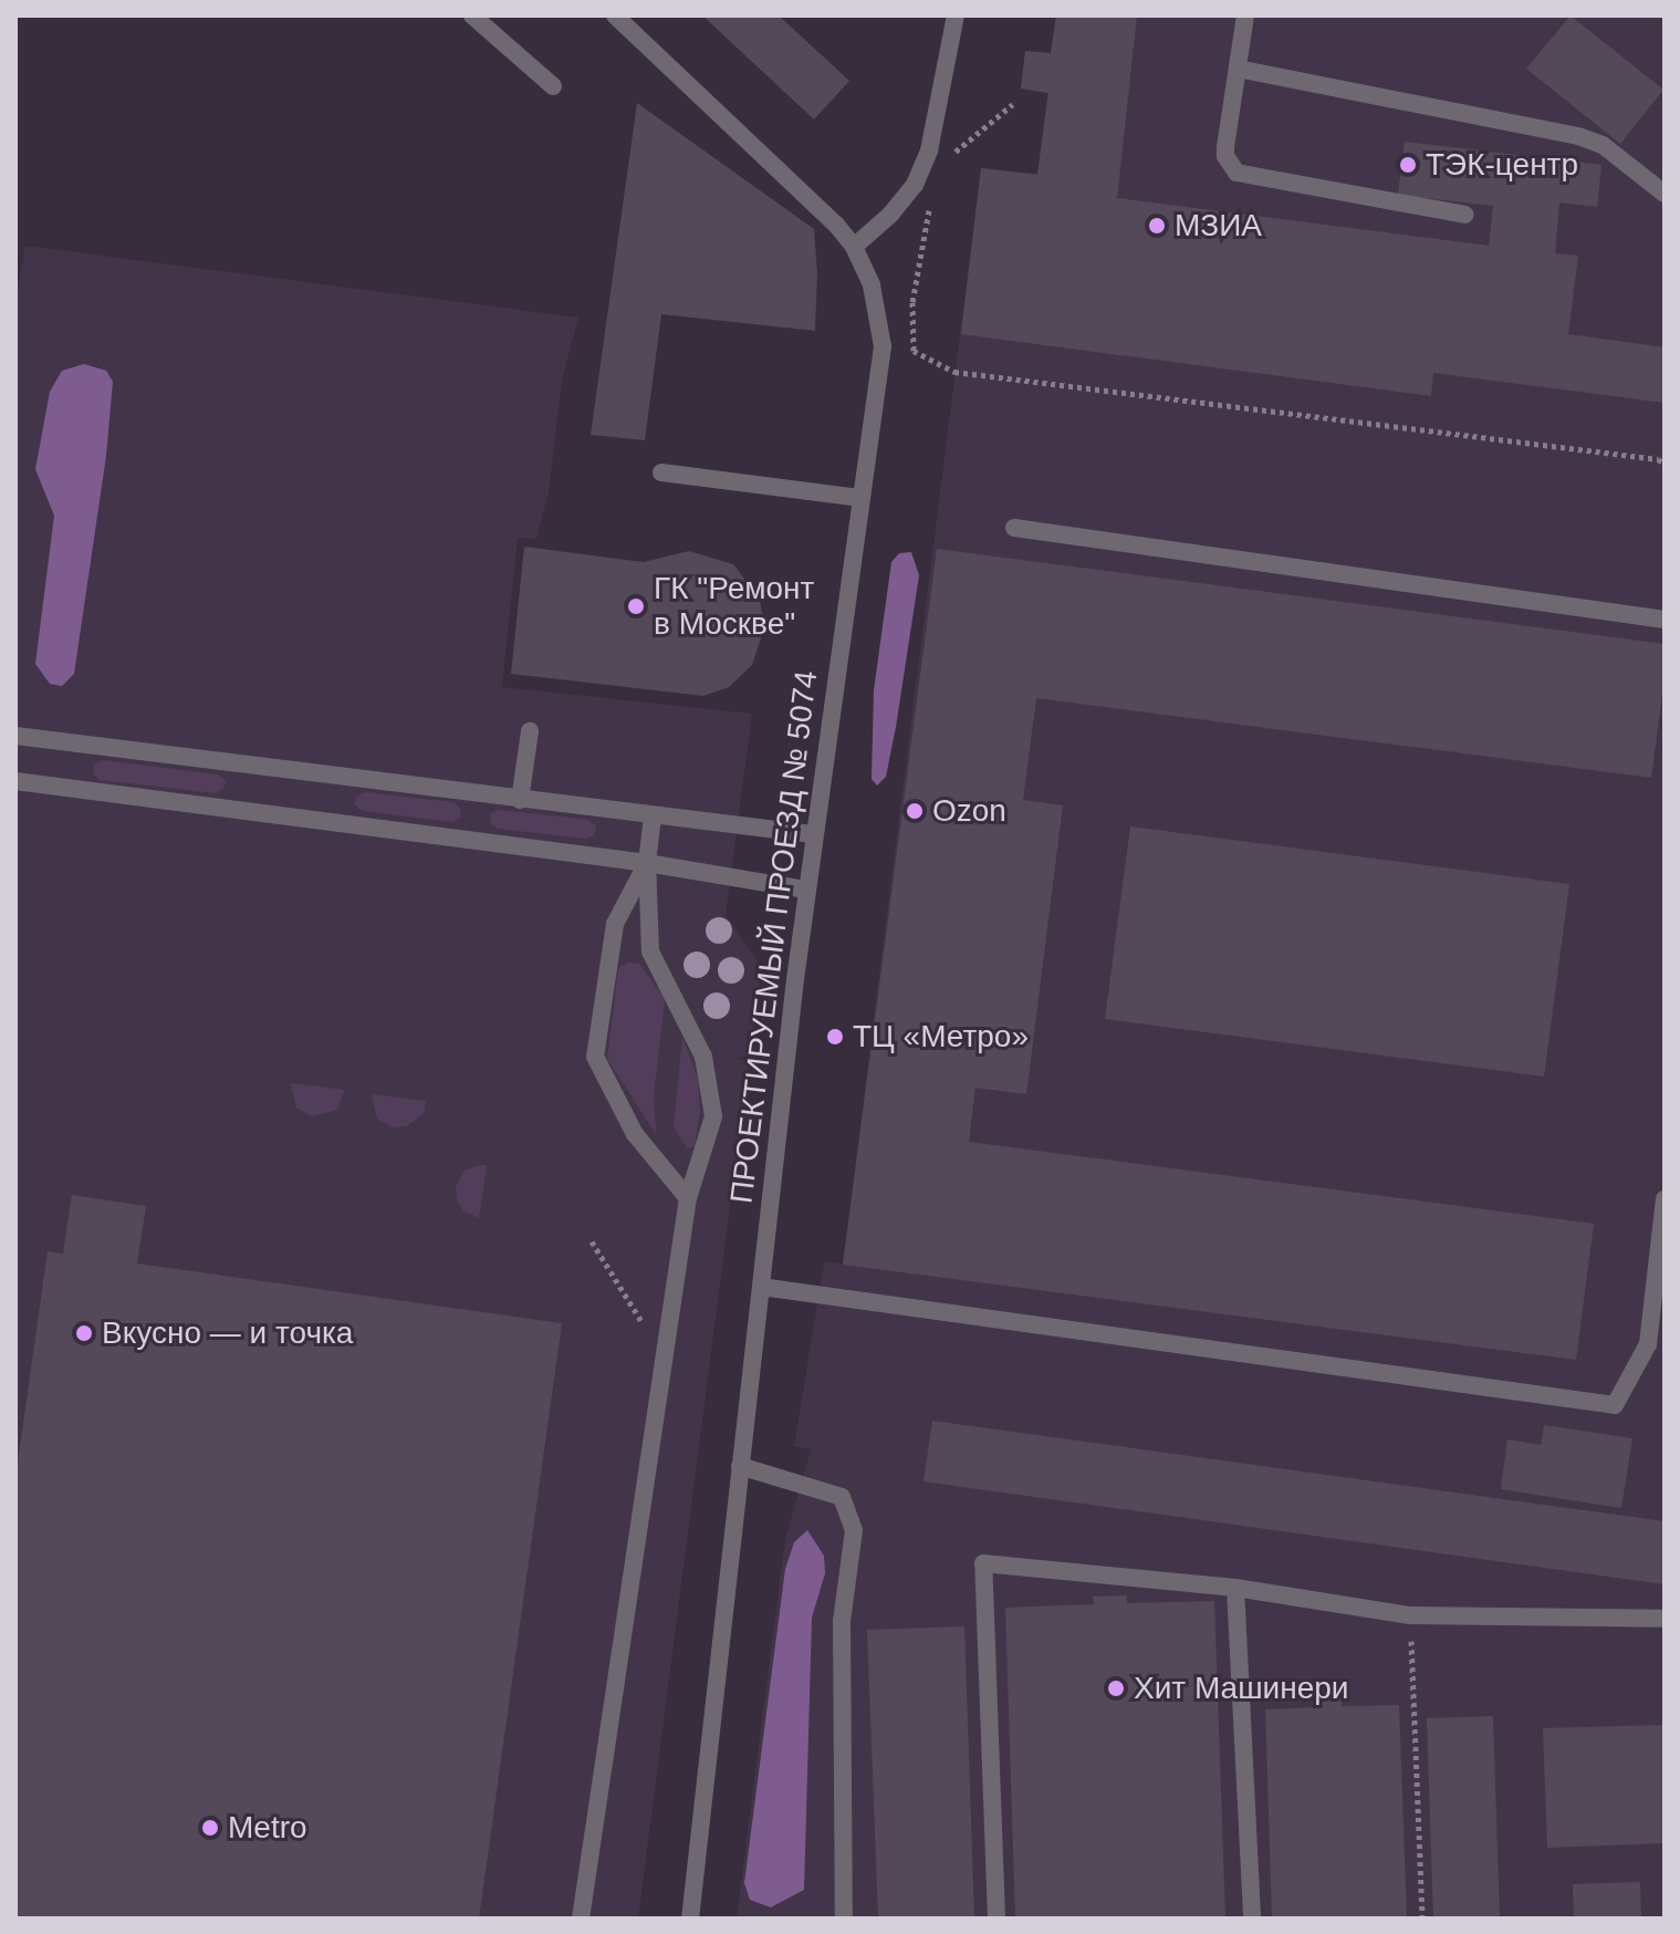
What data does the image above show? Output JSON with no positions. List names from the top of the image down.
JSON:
{
  "streets": {
    "street": ["ПРОЕКТИРУЕМЫЙ ПРОЕЗД № 5074"]
  },
  "places": [
    "ТЭК-центр",
    "МЗИА",
    "ГК \"Ремонт в Москве\"",
    "Ozon",
    "ТЦ «Метро»",
    "Вкусно — и точка",
    "Хит Машинери",
    "Metro"
  ]
}
